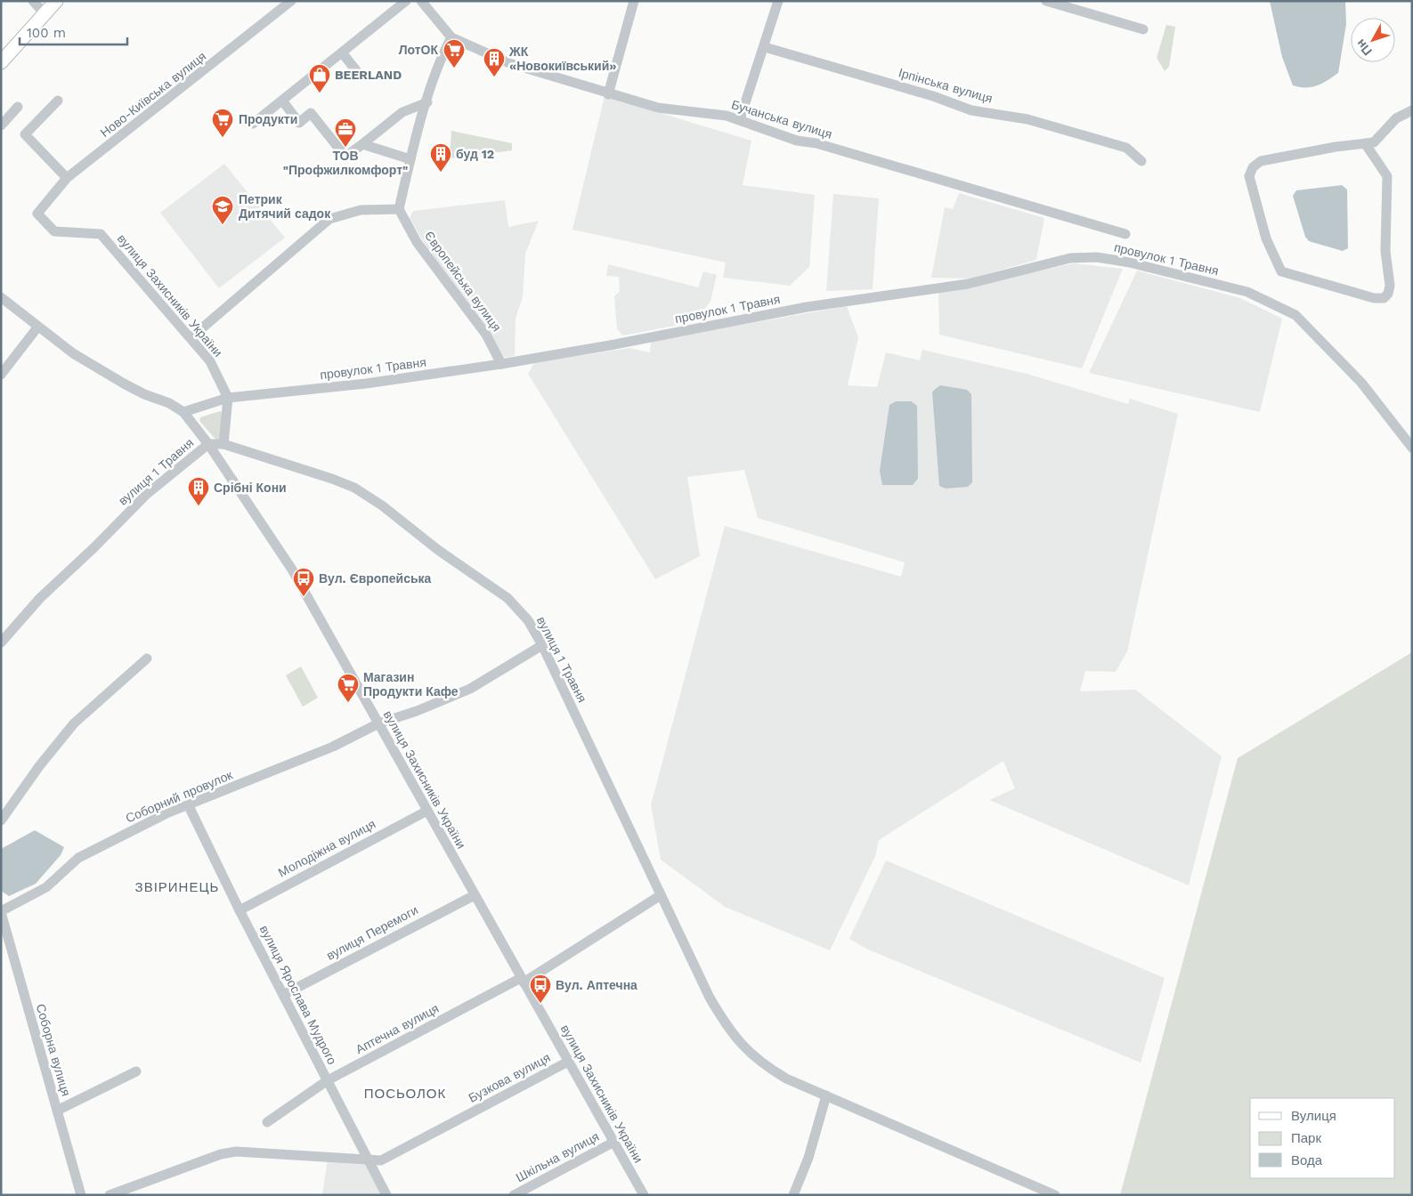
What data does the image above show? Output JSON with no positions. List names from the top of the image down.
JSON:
{
  "streets": {
    "street": [
      "Ірпінська вулиця",
      "Ново-Київська вулиця",
      "Бучанська вулиця",
      "провулок 1 Травня",
      "Європейська вулиця",
      "вулиця Захисників України",
      "вулиця 1 Травня",
      "Соборний провулок",
      "Молодіжна вулиця",
      "вулиця Перемоги",
      "вулиця Ярослава Мудрого",
      "Аптечна вулиця",
      "Соборна вулиця",
      "Бузкова вулиця",
      "Шкільна вулиця"
    ]
  },
  "crossings": [
    ["Ново-Київська вулиця", "вулиця Захисників України"],
    ["провулок 1 Травня", "Європейська вулиця"],
    ["провулок 1 Травня", "вулиця Захисників України"],
    ["вулиця Захисників України", "вулиця 1 Травня"],
    ["вулиця Захисників України", "Соборний провулок"],
    ["вулиця Захисників України", "Молодіжна вулиця"],
    ["вулиця Захисників України", "вулиця Перемоги"],
    ["вулиця Захисників України", "Аптечна вулиця"],
    ["вулиця Захисників України", "Бузкова вулиця"],
    ["вулиця Захисників України", "Шкільна вулиця"],
    ["вулиця 1 Травня", "Соборний провулок"],
    ["вулиця 1 Травня", "Аптечна вулиця"],
    ["Соборний провулок", "вулиця Ярослава Мудрого"],
    ["Соборний провулок", "Соборна вулиця"],
    ["Молодіжна вулиця", "вулиця Ярослава Мудрого"],
    ["вулиця Перемоги", "вулиця Ярослава Мудрого"],
    ["вулиця Ярослава Мудрого", "Аптечна вулиця"],
    ["вулиця Ярослава Мудрого", "Бузкова вулиця"]
  ],
  "districts": ["ЗВІРИНЕЦЬ", "ПОСЬОЛОК"],
  "places": {
    "supermarket": ["ЛотОК", "Продукти", "Магазин Продукти Кафе"],
    "building": ["ЖК «Новокиївський»", "буд 12", "Срібні Кони"],
    "shop": ["BEERLAND"],
    "office": ["ТОВ \"Профжилкомфорт\""],
    "school or university": ["Петрик Дитячий садок"],
    "bus stop": ["Вул. Європейська", "Вул. Аптечна"]
  },
  "legend": ["Вулиця", "Парк", "Вода"],
  "scale_bar": "100 m",
  "north": "bottom left"
}
